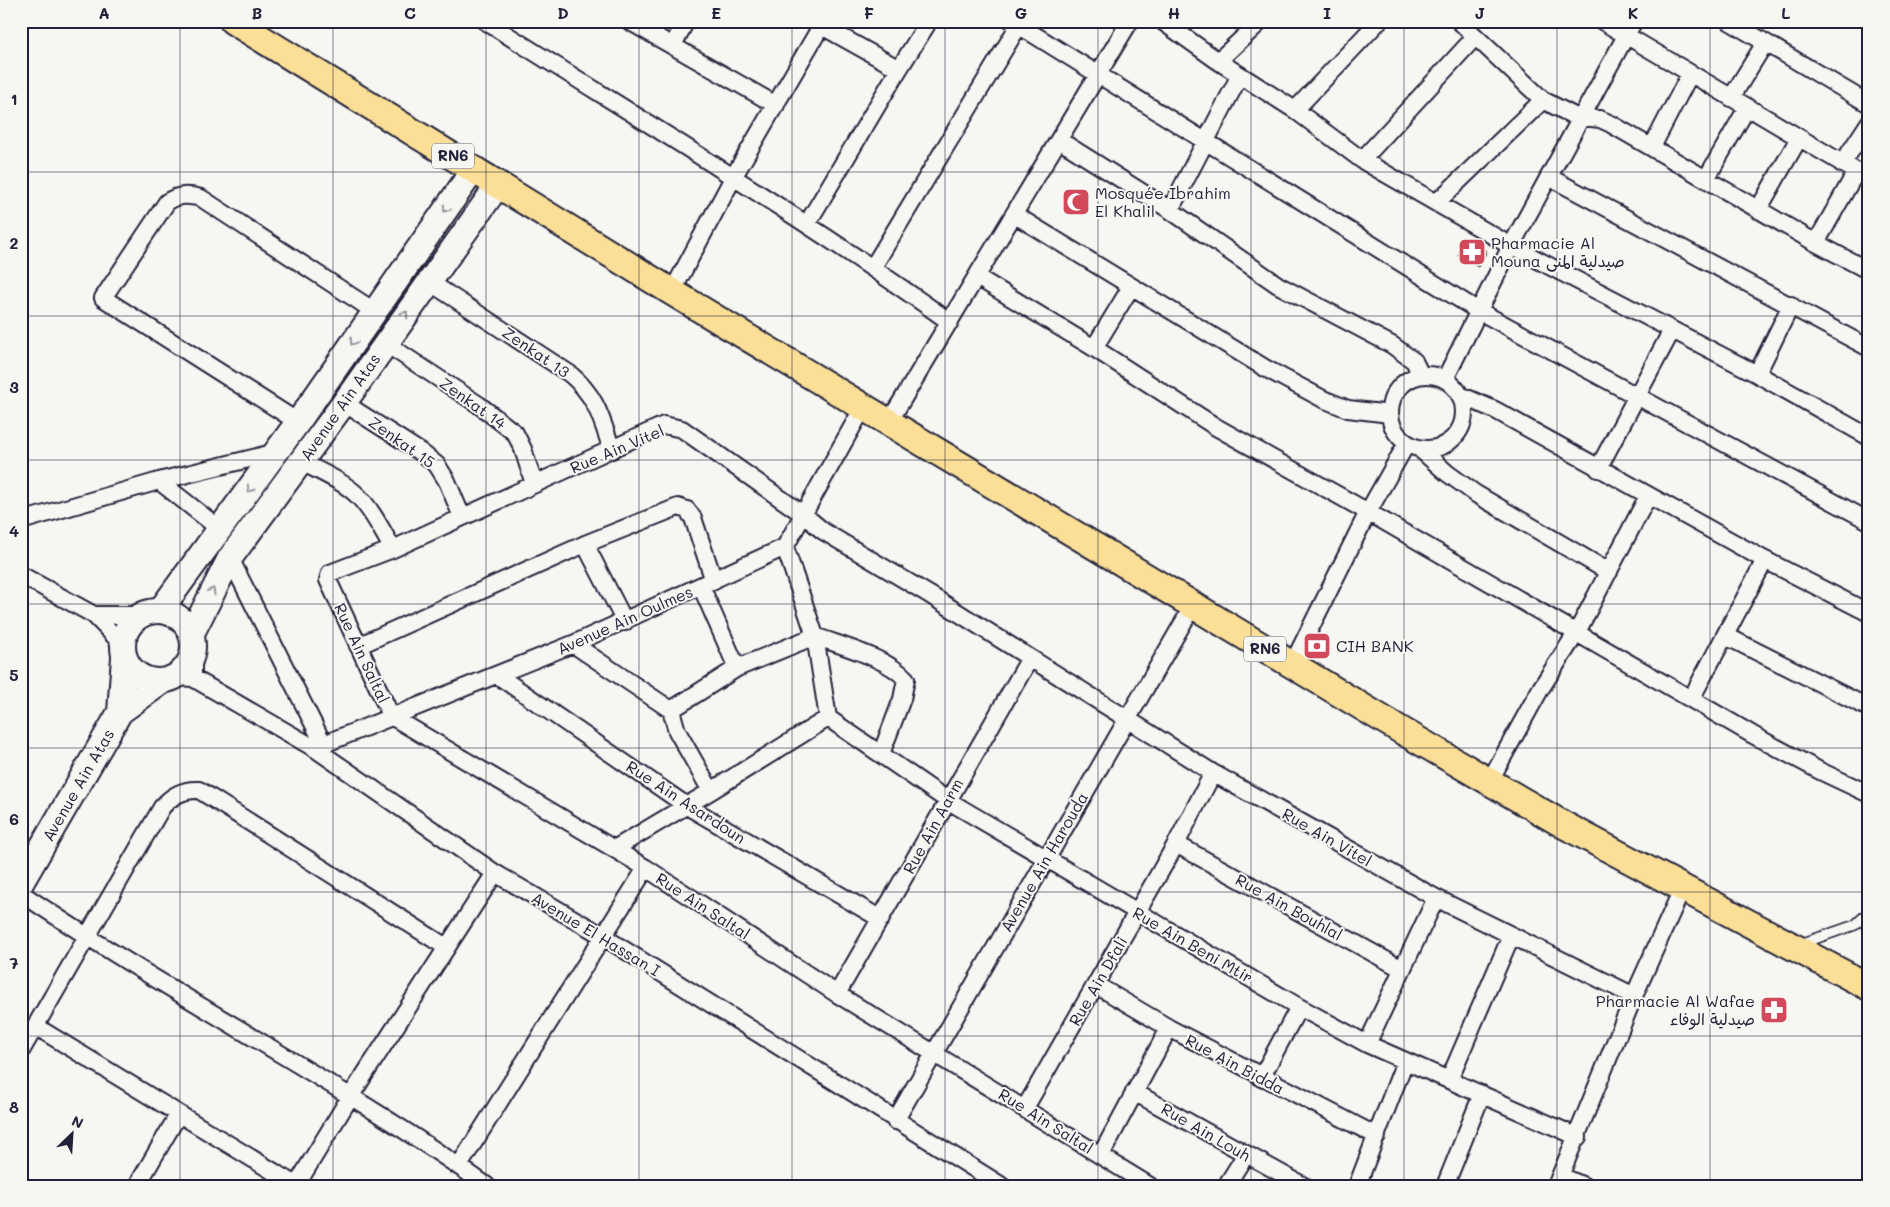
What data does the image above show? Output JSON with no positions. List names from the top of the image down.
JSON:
{
  "streets": {
    "main road": ["RN6"],
    "street": [
      "Zenkat 13",
      "Zenkat 14",
      "Avenue Ain Atas",
      "Zenkat 15",
      "Rue Ain Vitel",
      "Avenue Ain Oulmes",
      "Rue Ain Saltal",
      "Rue Ain Asardoun",
      "Rue Ain Aarm",
      "Avenue Ain Harouda",
      "Rue Ain Bouhlal",
      "Avenue El Hassan I",
      "Rue Ain Beni Mtir",
      "Rue Ain Dfali",
      "Rue Ain Bidda",
      "Rue Ain Louh"
    ]
  },
  "crossings": [
    ["RN6", "Avenue Ain Atas"],
    ["RN6", "Avenue Ain Harouda"],
    ["Zenkat 13", "Avenue Ain Atas"],
    ["Zenkat 13", "Rue Ain Vitel"],
    ["Zenkat 14", "Avenue Ain Atas"],
    ["Zenkat 14", "Rue Ain Vitel"],
    ["Avenue Ain Atas", "Zenkat 15"],
    ["Avenue Ain Atas", "Avenue El Hassan I"],
    ["Zenkat 15", "Rue Ain Vitel"],
    ["Rue Ain Vitel", "Rue Ain Saltal"],
    ["Rue Ain Vitel", "Rue Ain Aarm"],
    ["Rue Ain Vitel", "Avenue Ain Harouda"],
    ["Rue Ain Vitel", "Rue Ain Dfali"],
    ["Avenue Ain Oulmes", "Rue Ain Saltal"],
    ["Avenue Ain Oulmes", "Rue Ain Asardoun"],
    ["Avenue Ain Oulmes", "Avenue El Hassan I"],
    ["Rue Ain Saltal", "Rue Ain Aarm"],
    ["Rue Ain Saltal", "Avenue Ain Harouda"],
    ["Rue Ain Saltal", "Rue Ain Dfali"],
    ["Rue Ain Asardoun", "Rue Ain Aarm"],
    ["Rue Ain Aarm", "Rue Ain Beni Mtir"],
    ["Avenue Ain Harouda", "Avenue El Hassan I"],
    ["Avenue Ain Harouda", "Rue Ain Beni Mtir"],
    ["Rue Ain Bouhlal", "Rue Ain Dfali"],
    ["Rue Ain Beni Mtir", "Rue Ain Dfali"],
    ["Rue Ain Dfali", "Rue Ain Bidda"]
  ],
  "places": {
    "mosque": ["Mosquée Ibrahim El Khalil"],
    "pharmacy": ["Pharmacie Al Mouna صيدلية المنى", "Pharmacie Al Wafae صيدلية الوفاء"],
    "bank": ["CIH BANK"]
  },
  "north": "top right",
  "grid": {
    "columns": [
      "A",
      "B",
      "C",
      "D",
      "E",
      "F",
      "G",
      "H",
      "I",
      "J",
      "K",
      "L"
    ],
    "rows": [
      "1",
      "2",
      "3",
      "4",
      "5",
      "6",
      "7",
      "8"
    ]
  }
}
